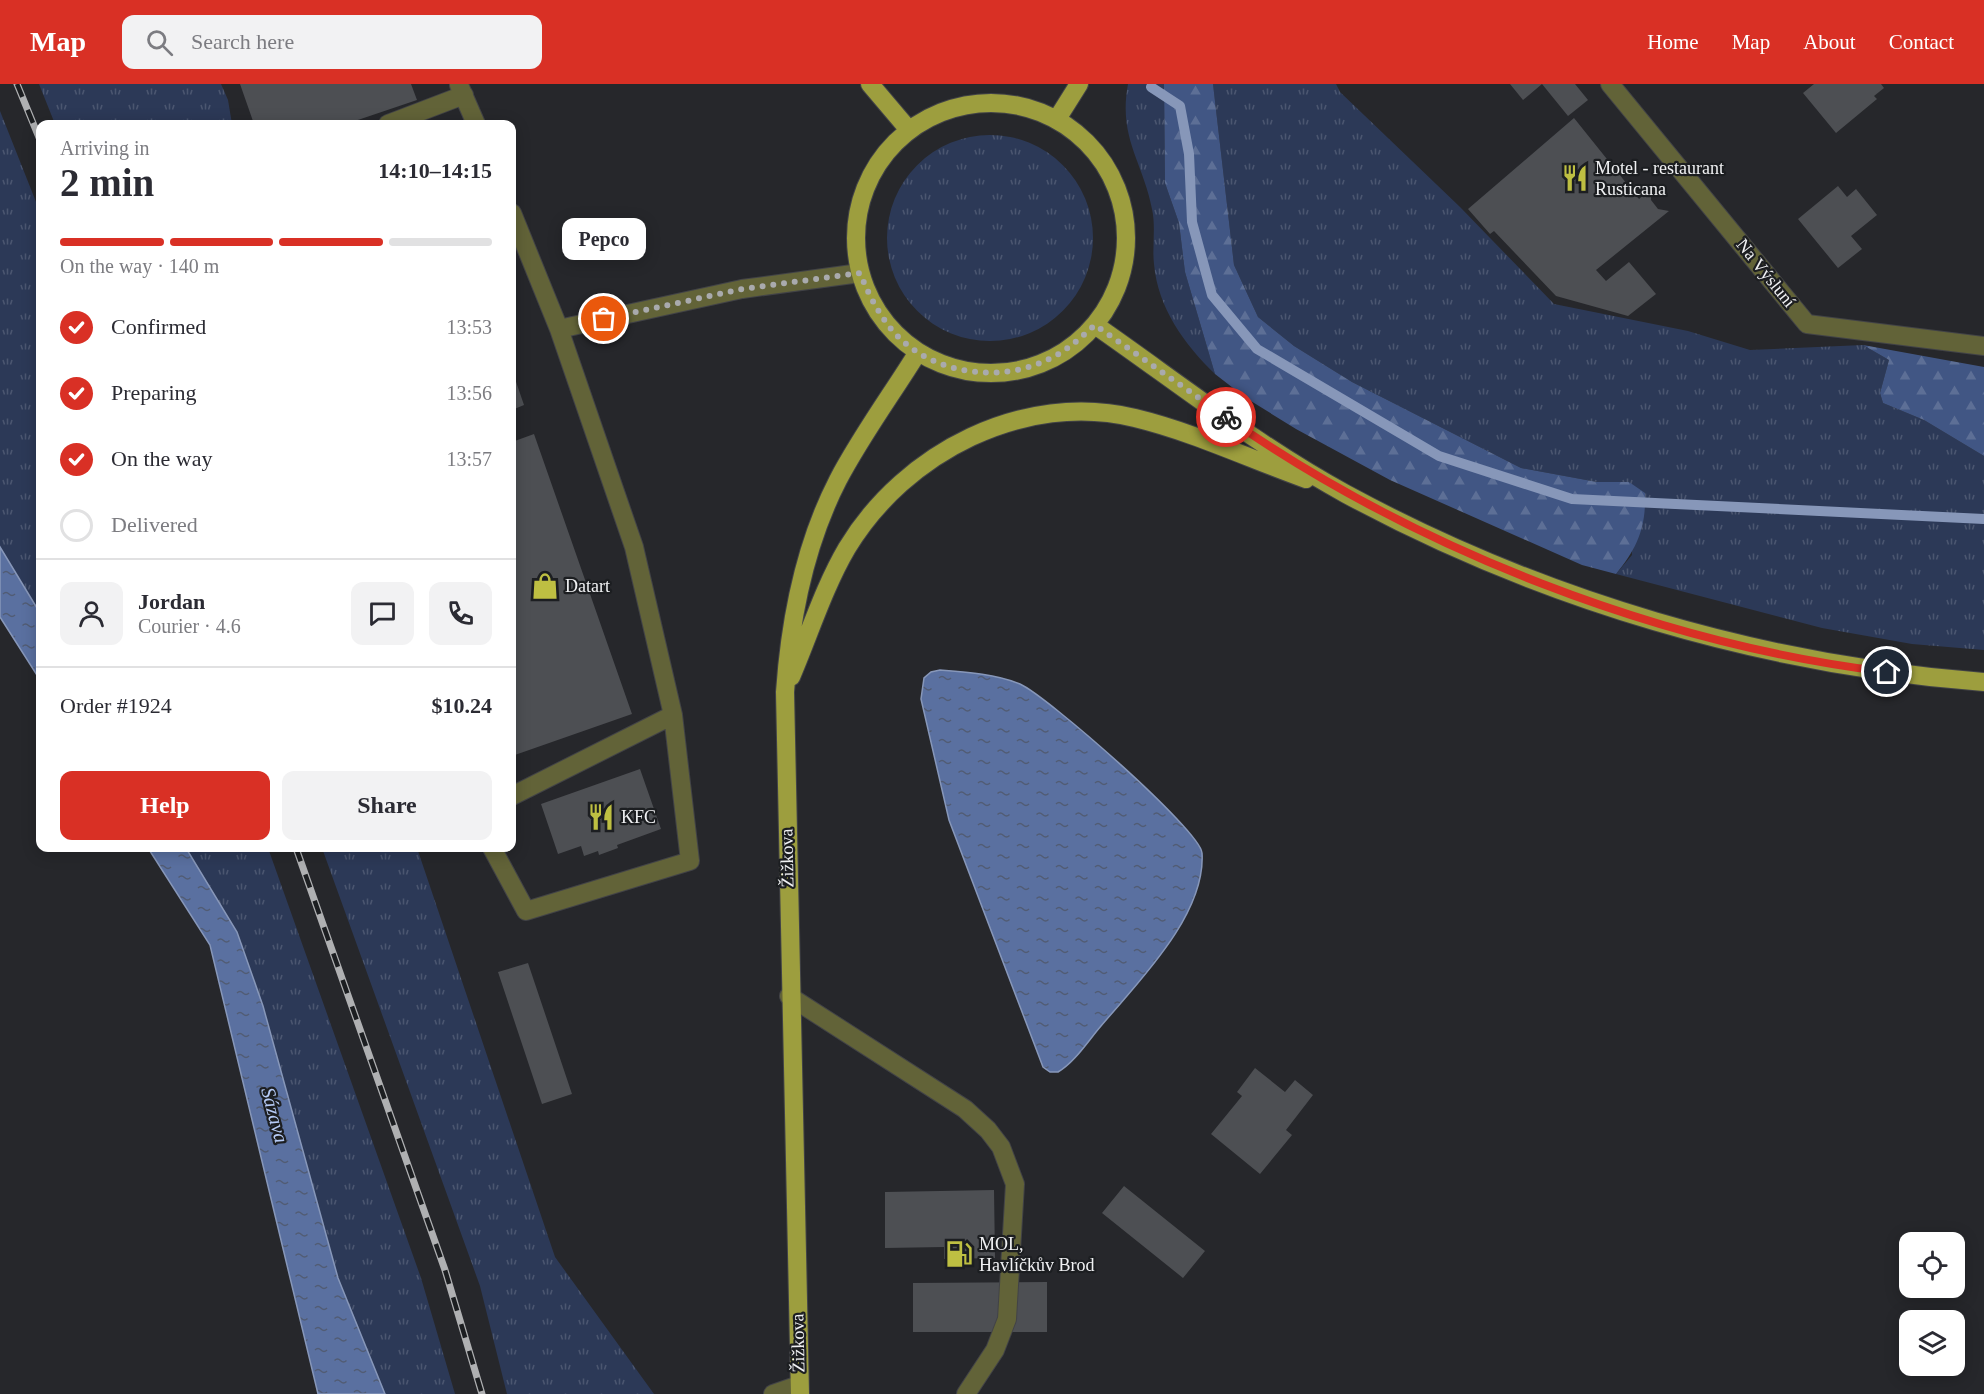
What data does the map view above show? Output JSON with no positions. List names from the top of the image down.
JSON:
{
  "streets": {
    "main road": ["Žižkova"],
    "street": ["Na Výsluní"]
  },
  "water": ["Sázava"],
  "places": {
    "restaurant": ["Motel - restaurant Rusticana", "KFC"],
    "other": ["Pepco"],
    "shop": ["Datart"],
    "fuel station": ["MOL, Havlíčkův Brod"]
  },
  "page": {
    "header": "Map",
    "search": "Search here",
    "nav": [
      "Home",
      "Map",
      "About",
      "Contact"
    ],
    "heading": ["2 min", "Arriving in", "14:10–14:15"],
    "panel": [
      "Jordan",
      "Courier · 4.6",
      "Order #1924",
      "$10.24"
    ],
    "bubble": "Pepco",
    "bar": "On the way · 140 m",
    "list": [
      ["Confirmed", "13:53"],
      ["Preparing", "13:56"],
      ["On the way", "13:57"],
      "Delivered"
    ],
    "buttons": ["Help", "Share"]
  }
}
